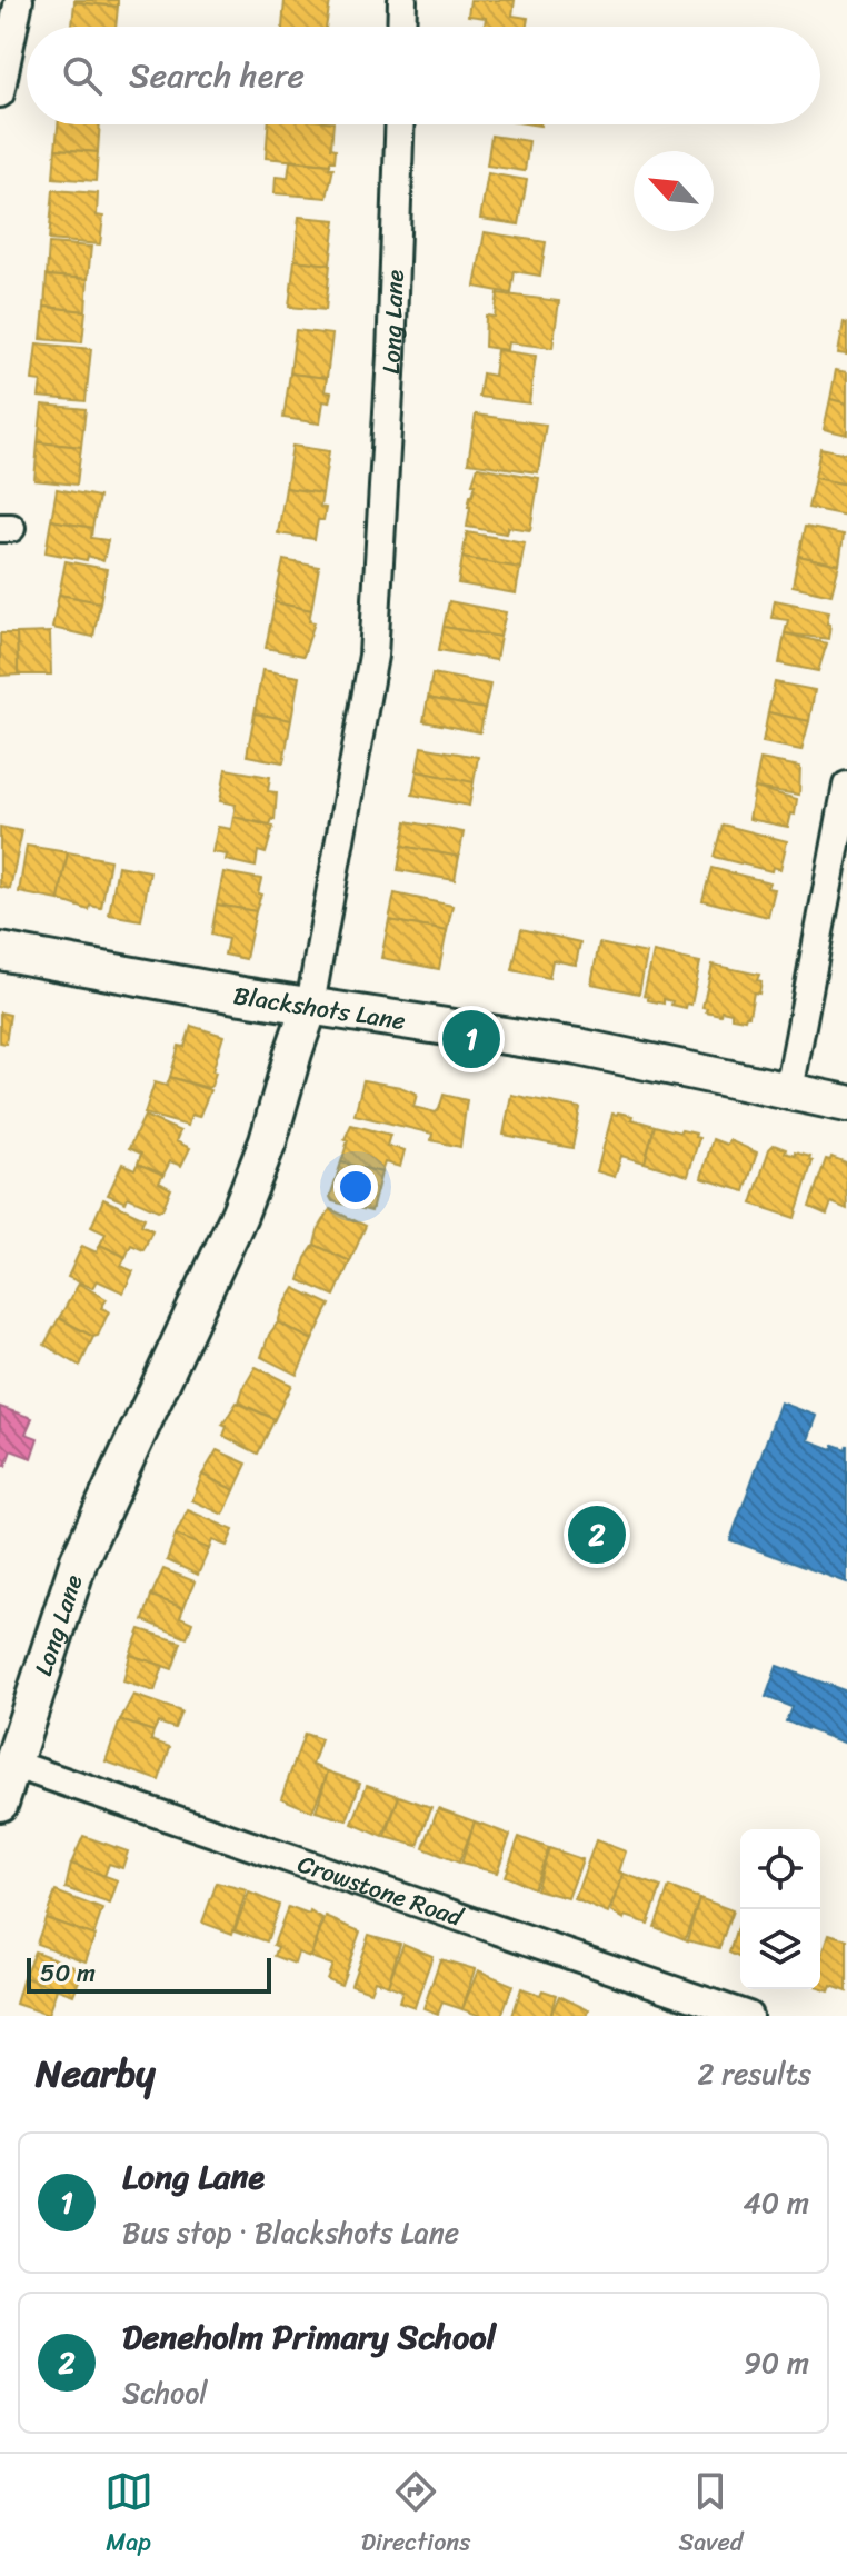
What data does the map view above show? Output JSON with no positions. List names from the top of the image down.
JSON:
{
  "streets": {
    "street": ["Long Lane", "Blackshots Lane", "Crowstone Road"]
  },
  "crossings": [
    ["Long Lane", "Blackshots Lane"],
    ["Long Lane", "Crowstone Road"]
  ],
  "scale_bar": "50 m",
  "north": "top left",
  "page": {
    "search": "Search here",
    "pins": ["1", "2"],
    "scale": "50 m",
    "heading": ["Nearby", "2 results"],
    "list": [
      {
        "mark": "1",
        "name": "Long Lane",
        "note": "Bus stop · Blackshots Lane",
        "value": "40 m"
      },
      {
        "mark": "2",
        "name": "Deneholm Primary School",
        "note": "School",
        "value": "90 m"
      }
    ],
    "nav": ["Map", "Directions", "Saved"]
  }
}
